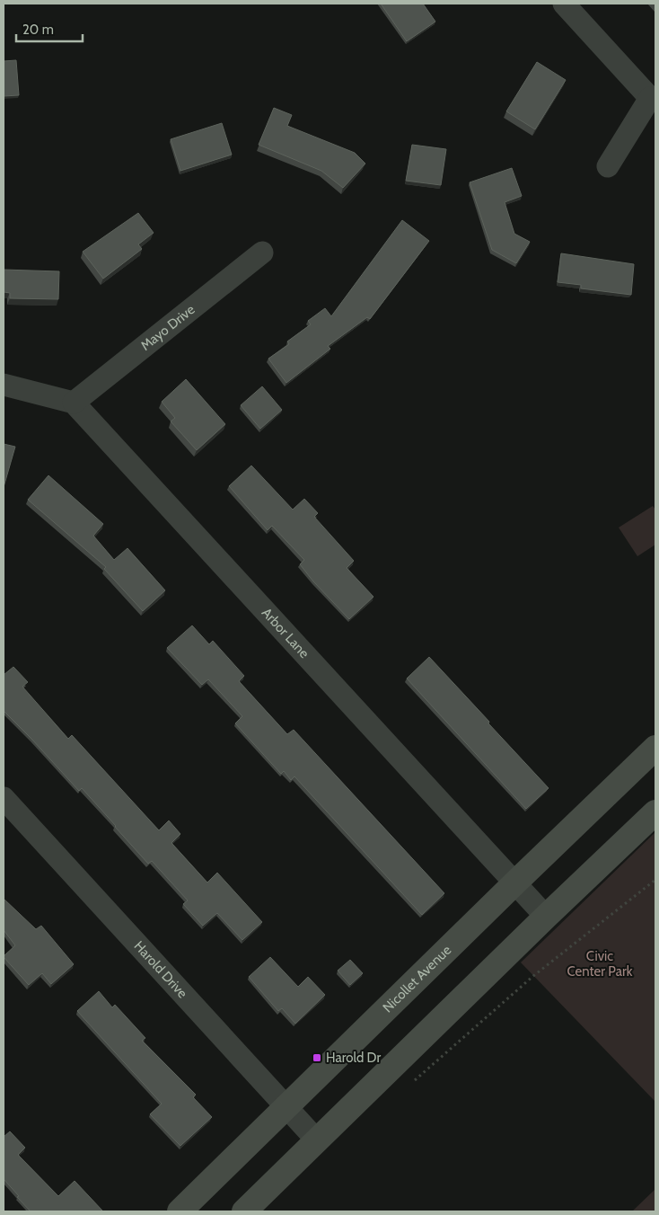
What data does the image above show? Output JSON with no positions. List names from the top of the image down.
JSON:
{
  "streets": {
    "main road": ["Nicollet Avenue"],
    "street": ["Mayo Drive", "Arbor Lane", "Harold Drive"]
  },
  "crossings": [
    ["Mayo Drive", "Arbor Lane"],
    ["Arbor Lane", "Nicollet Avenue"],
    ["Harold Drive", "Nicollet Avenue"]
  ],
  "parks": ["Civic Center Park"],
  "places": {
    "transit": ["Harold Dr"]
  },
  "scale_bar": "20 m"
}
